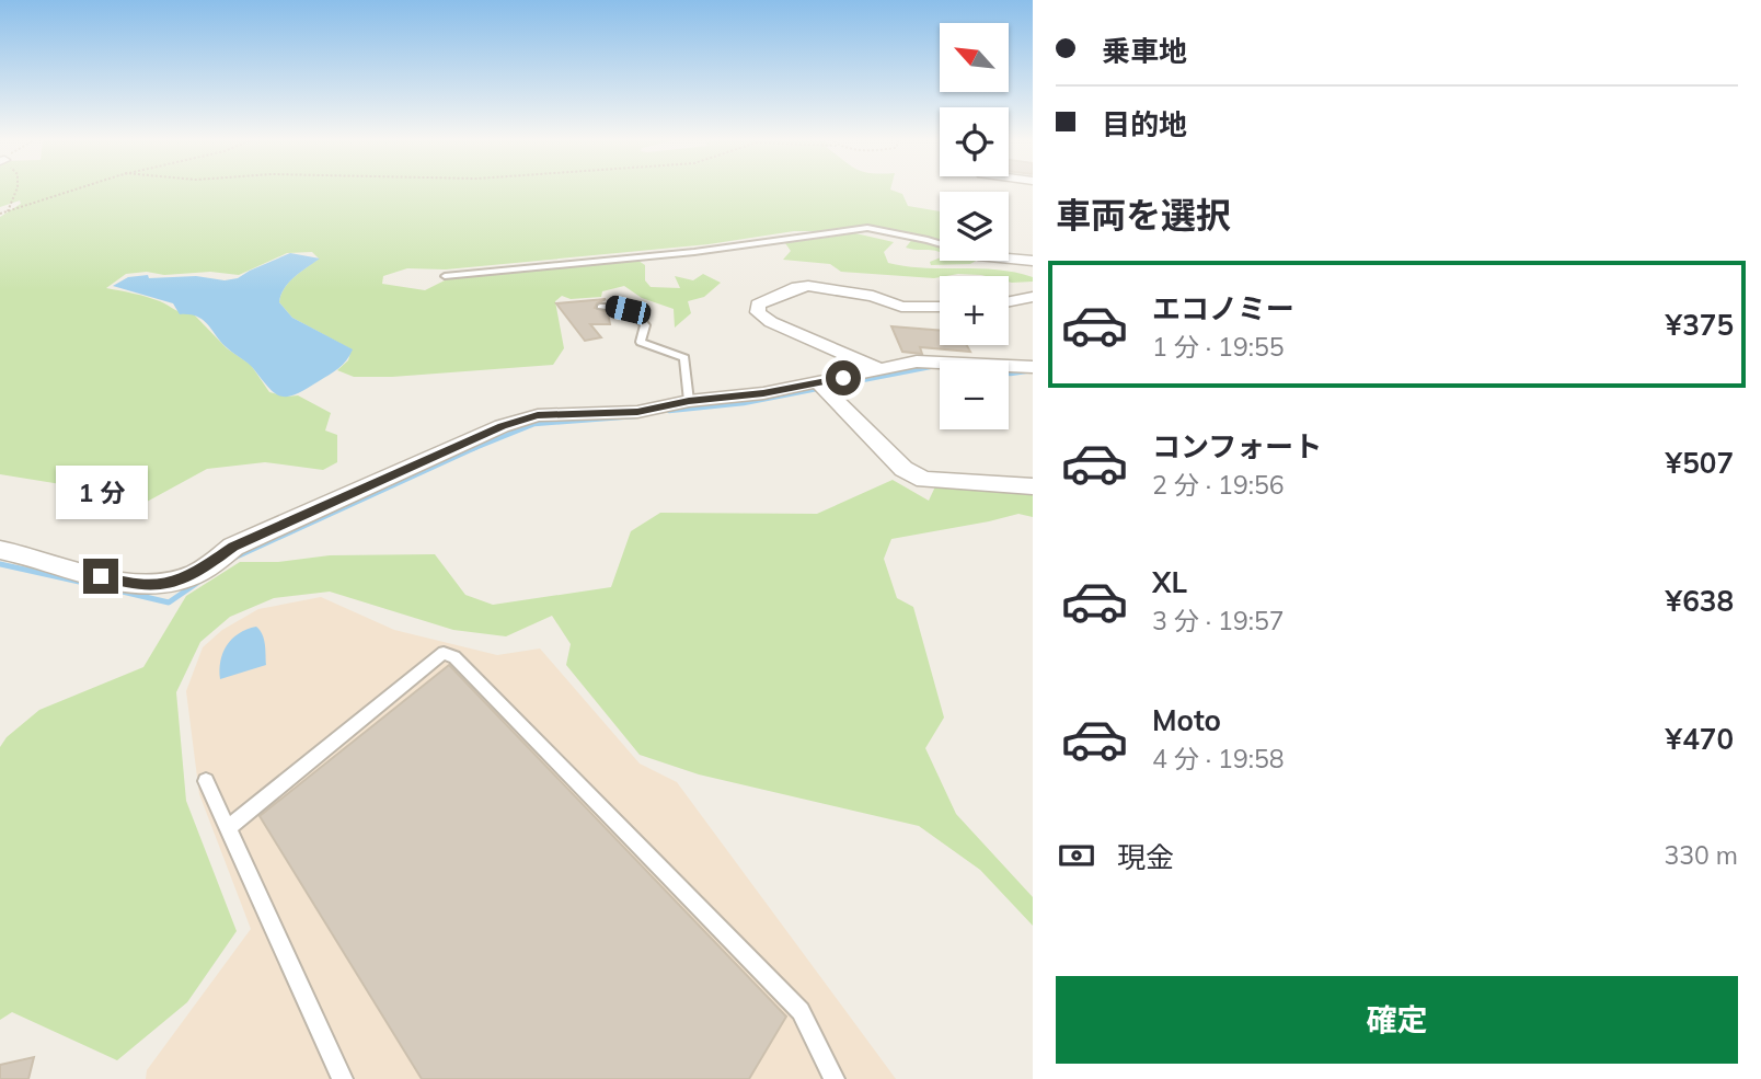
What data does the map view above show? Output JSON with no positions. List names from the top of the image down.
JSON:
{
  "north": "top left",
  "page": {
    "banner": ["乗車地", "目的地"],
    "map_buttons": ["+", "−"],
    "heading": "車両を選択",
    "list": [
      {
        "name": "エコノミー",
        "note": "1 分 · 19:55",
        "value": "¥375"
      },
      {
        "name": "コンフォート",
        "note": "2 分 · 19:56",
        "value": "¥507"
      },
      {
        "name": "XL",
        "note": "3 分 · 19:57",
        "value": "¥638"
      },
      {
        "name": "Moto",
        "note": "4 分 · 19:58",
        "value": "¥470"
      }
    ],
    "bubble": "1 分",
    "pay": ["現金", "330 m"],
    "buttons": "確定"
  }
}
